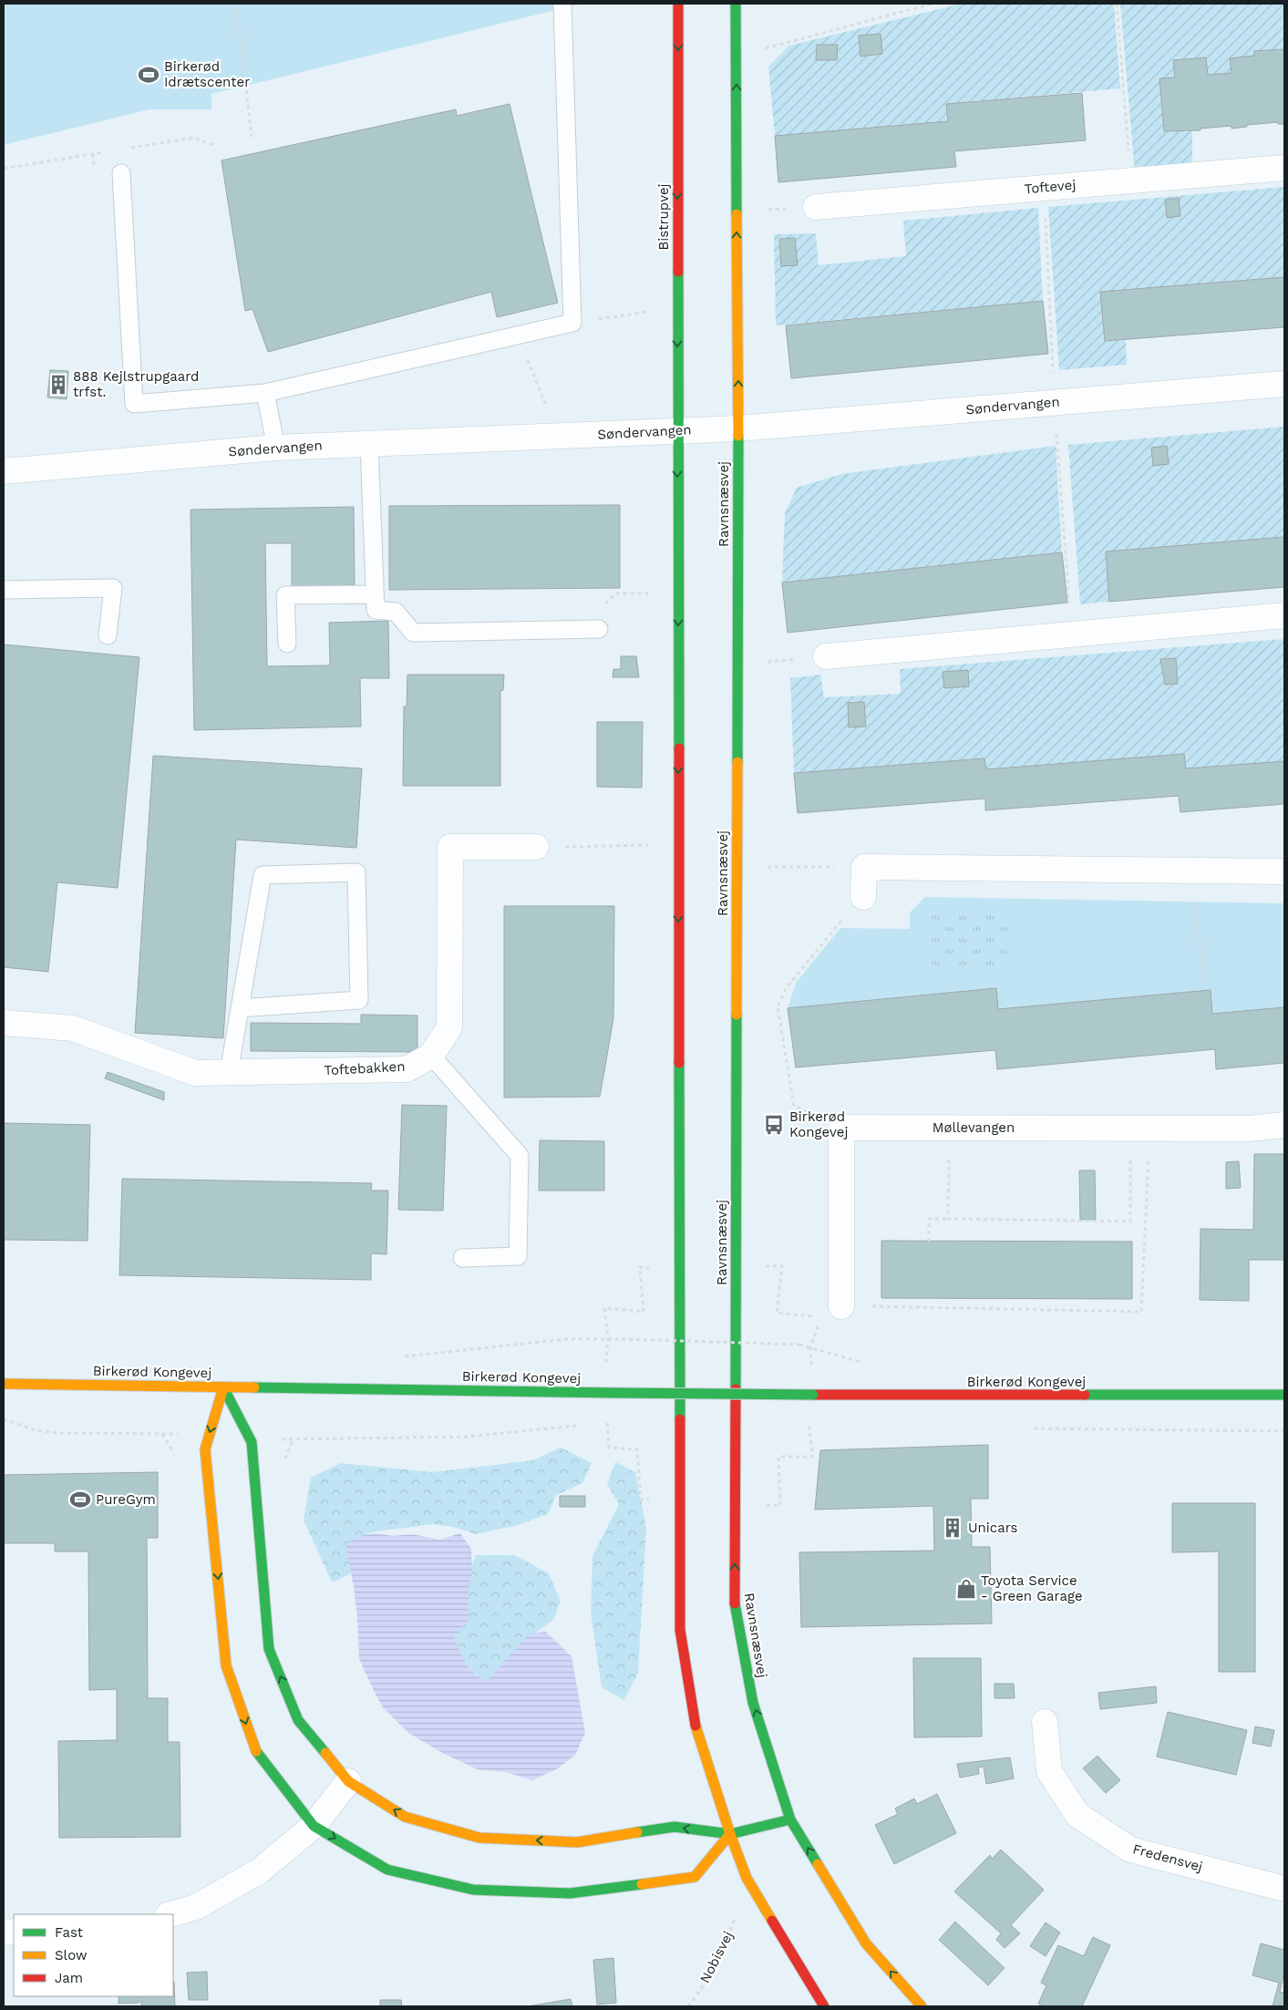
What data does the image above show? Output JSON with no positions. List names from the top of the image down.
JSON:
{
  "streets": {
    "main road": ["Bistrupvej", "Ravnsnæsvej", "Birkerød Kongevej"],
    "street": [
      "Toftevej",
      "Søndervangen",
      "Toftebakken",
      "Møllevangen",
      "Fredensvej"
    ],
    "path": ["Nobisvej"]
  },
  "crossings": [
    ["Bistrupvej", "Søndervangen"],
    ["Søndervangen", "Ravnsnæsvej"]
  ],
  "places": {
    "sports": ["Birkerød Idrætscenter", "PureGym"],
    "building": ["888 Kejlstrupgaard trfst.", "Unicars"],
    "bus stop": ["Birkerød Kongevej"],
    "shop": ["Toyota Service - Green Garage"]
  },
  "legend": ["Fast", "Slow", "Jam"]
}
